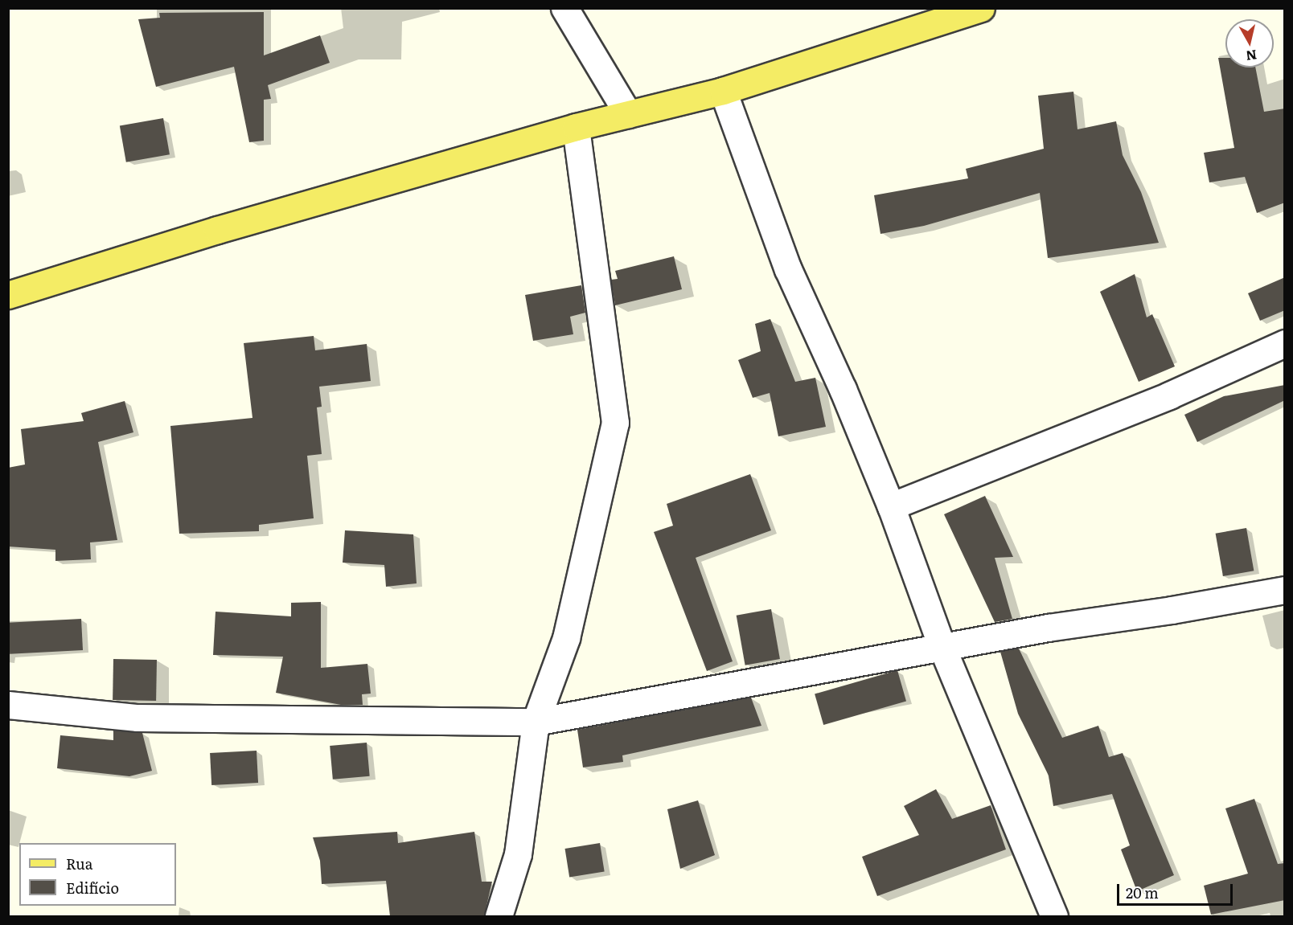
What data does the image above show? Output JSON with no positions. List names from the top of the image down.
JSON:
{
  "legend": ["Rua", "Edifício"],
  "scale_bar": "20 m",
  "north": "bottom"
}
